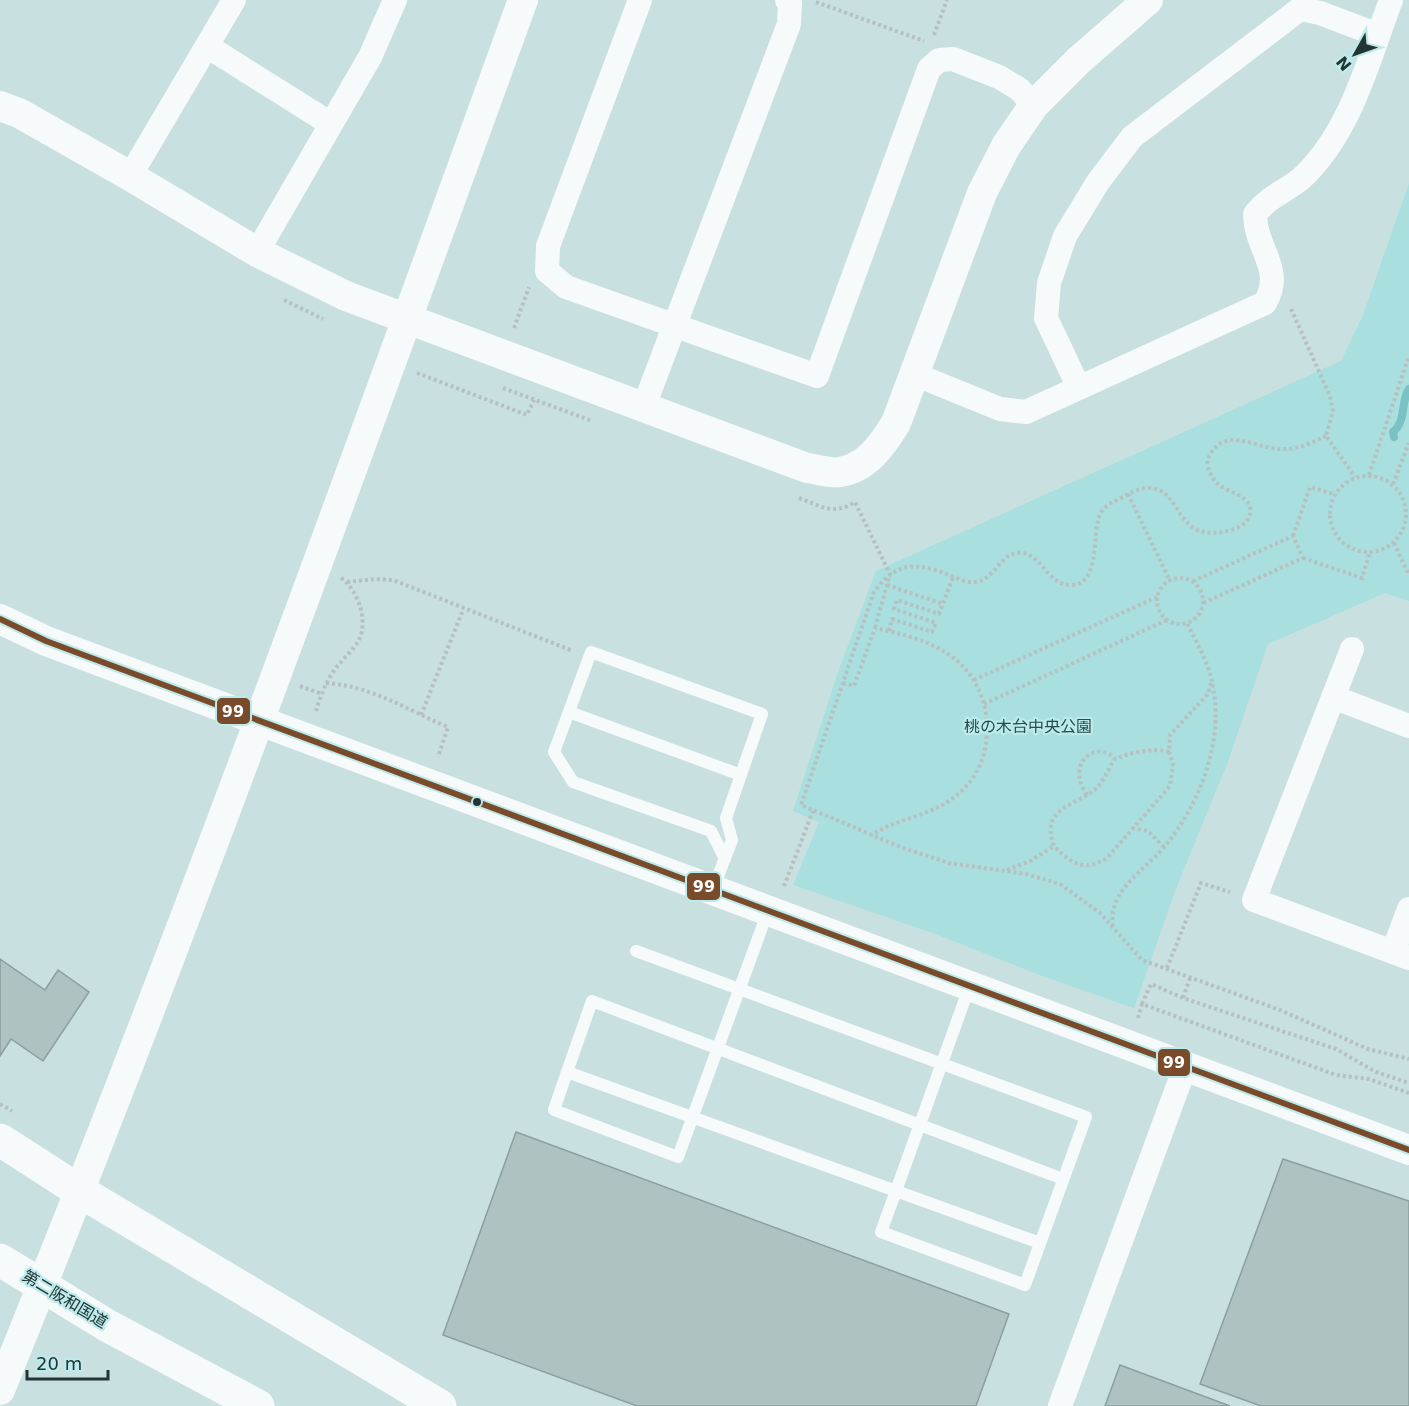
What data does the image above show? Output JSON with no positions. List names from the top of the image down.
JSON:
{
  "streets": {
    "highway": ["第二阪和国道"]
  },
  "parks": ["桃の木台中央公園"],
  "lines": ["transit line 99"],
  "scale_bar": "20 m",
  "north": "bottom left"
}
